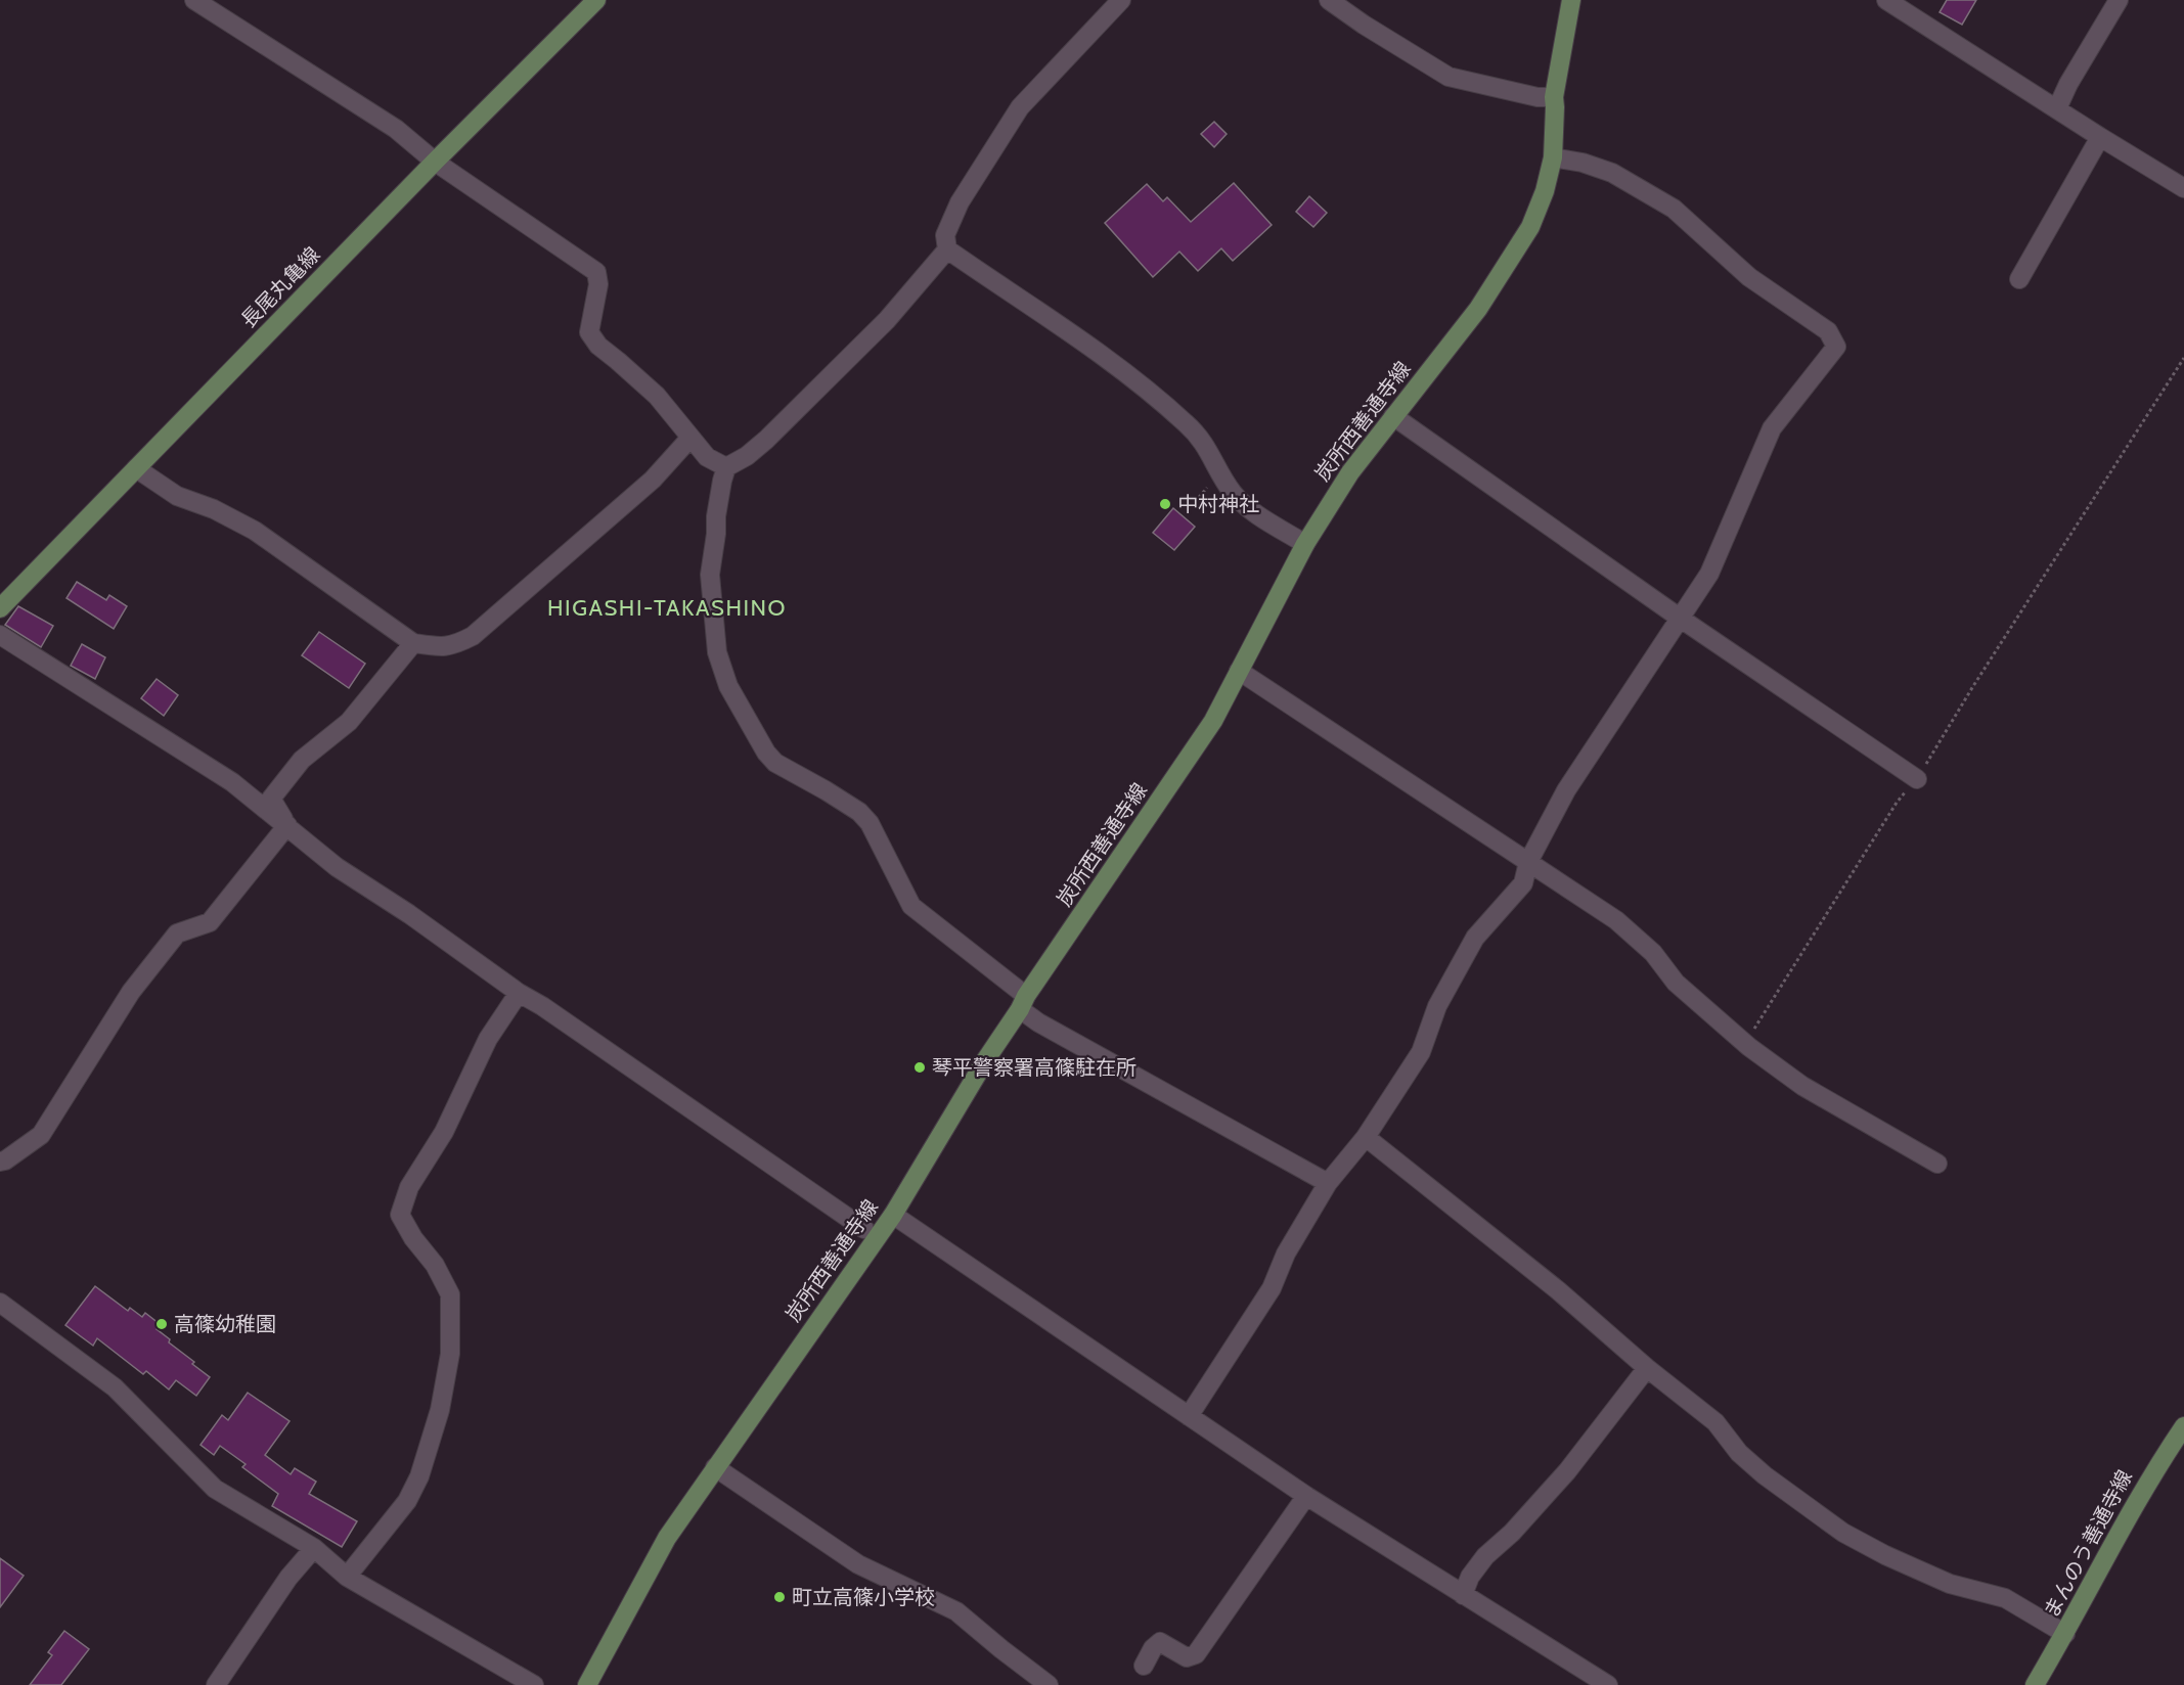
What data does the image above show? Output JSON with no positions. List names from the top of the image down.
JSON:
{
  "streets": {
    "main road": ["長尾丸亀線", "炭所西善通寺線", "まんのう善通寺線"]
  },
  "districts": ["HIGASHI-TAKASHINO"],
  "places": [
    "中村神社",
    "琴平警察署高篠駐在所",
    "高篠幼稚園",
    "町立高篠小学校"
  ]
}
